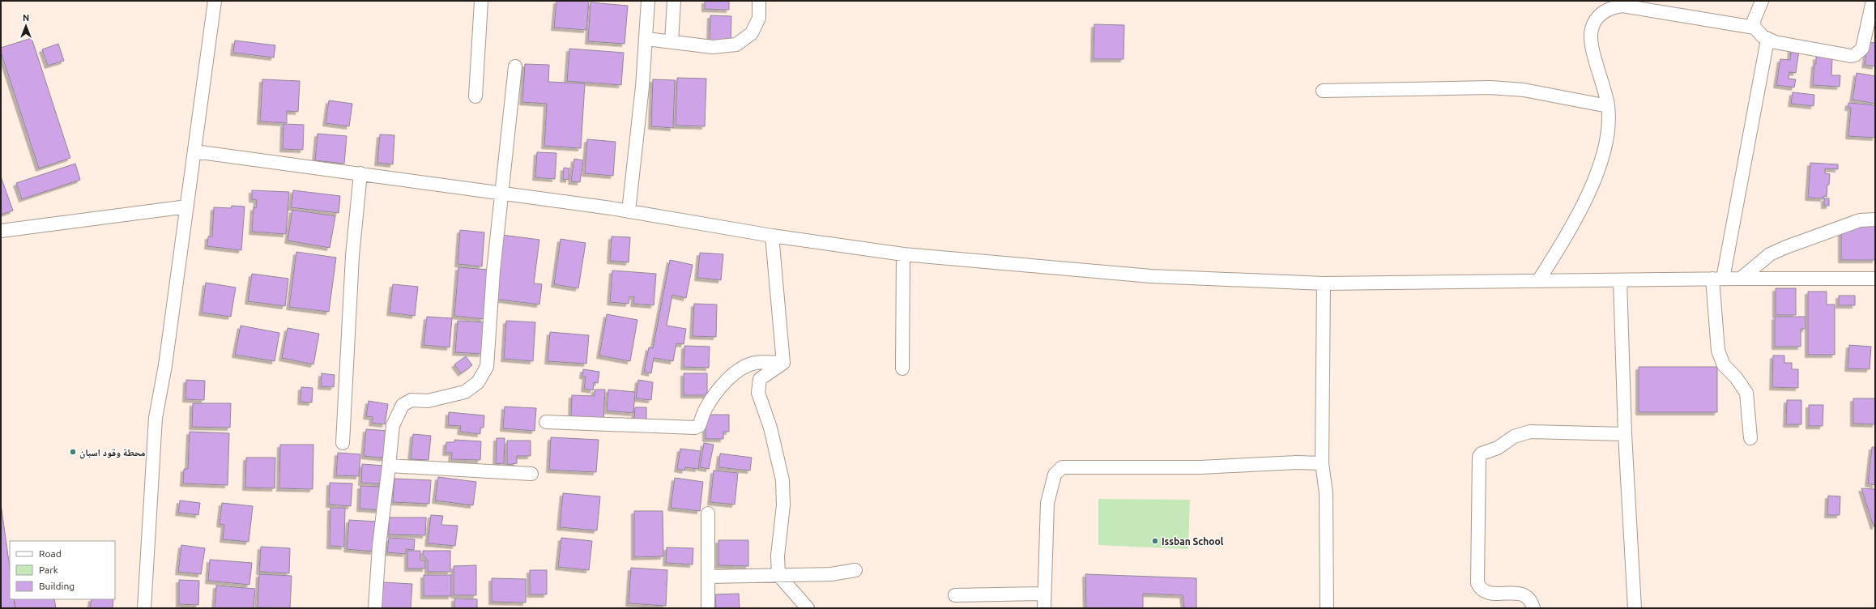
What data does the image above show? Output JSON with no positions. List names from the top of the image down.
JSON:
{
  "places": ["محطة وقود اسبان", "Issban School"],
  "legend": ["Road", "Park", "Building"],
  "north": "top"
}
